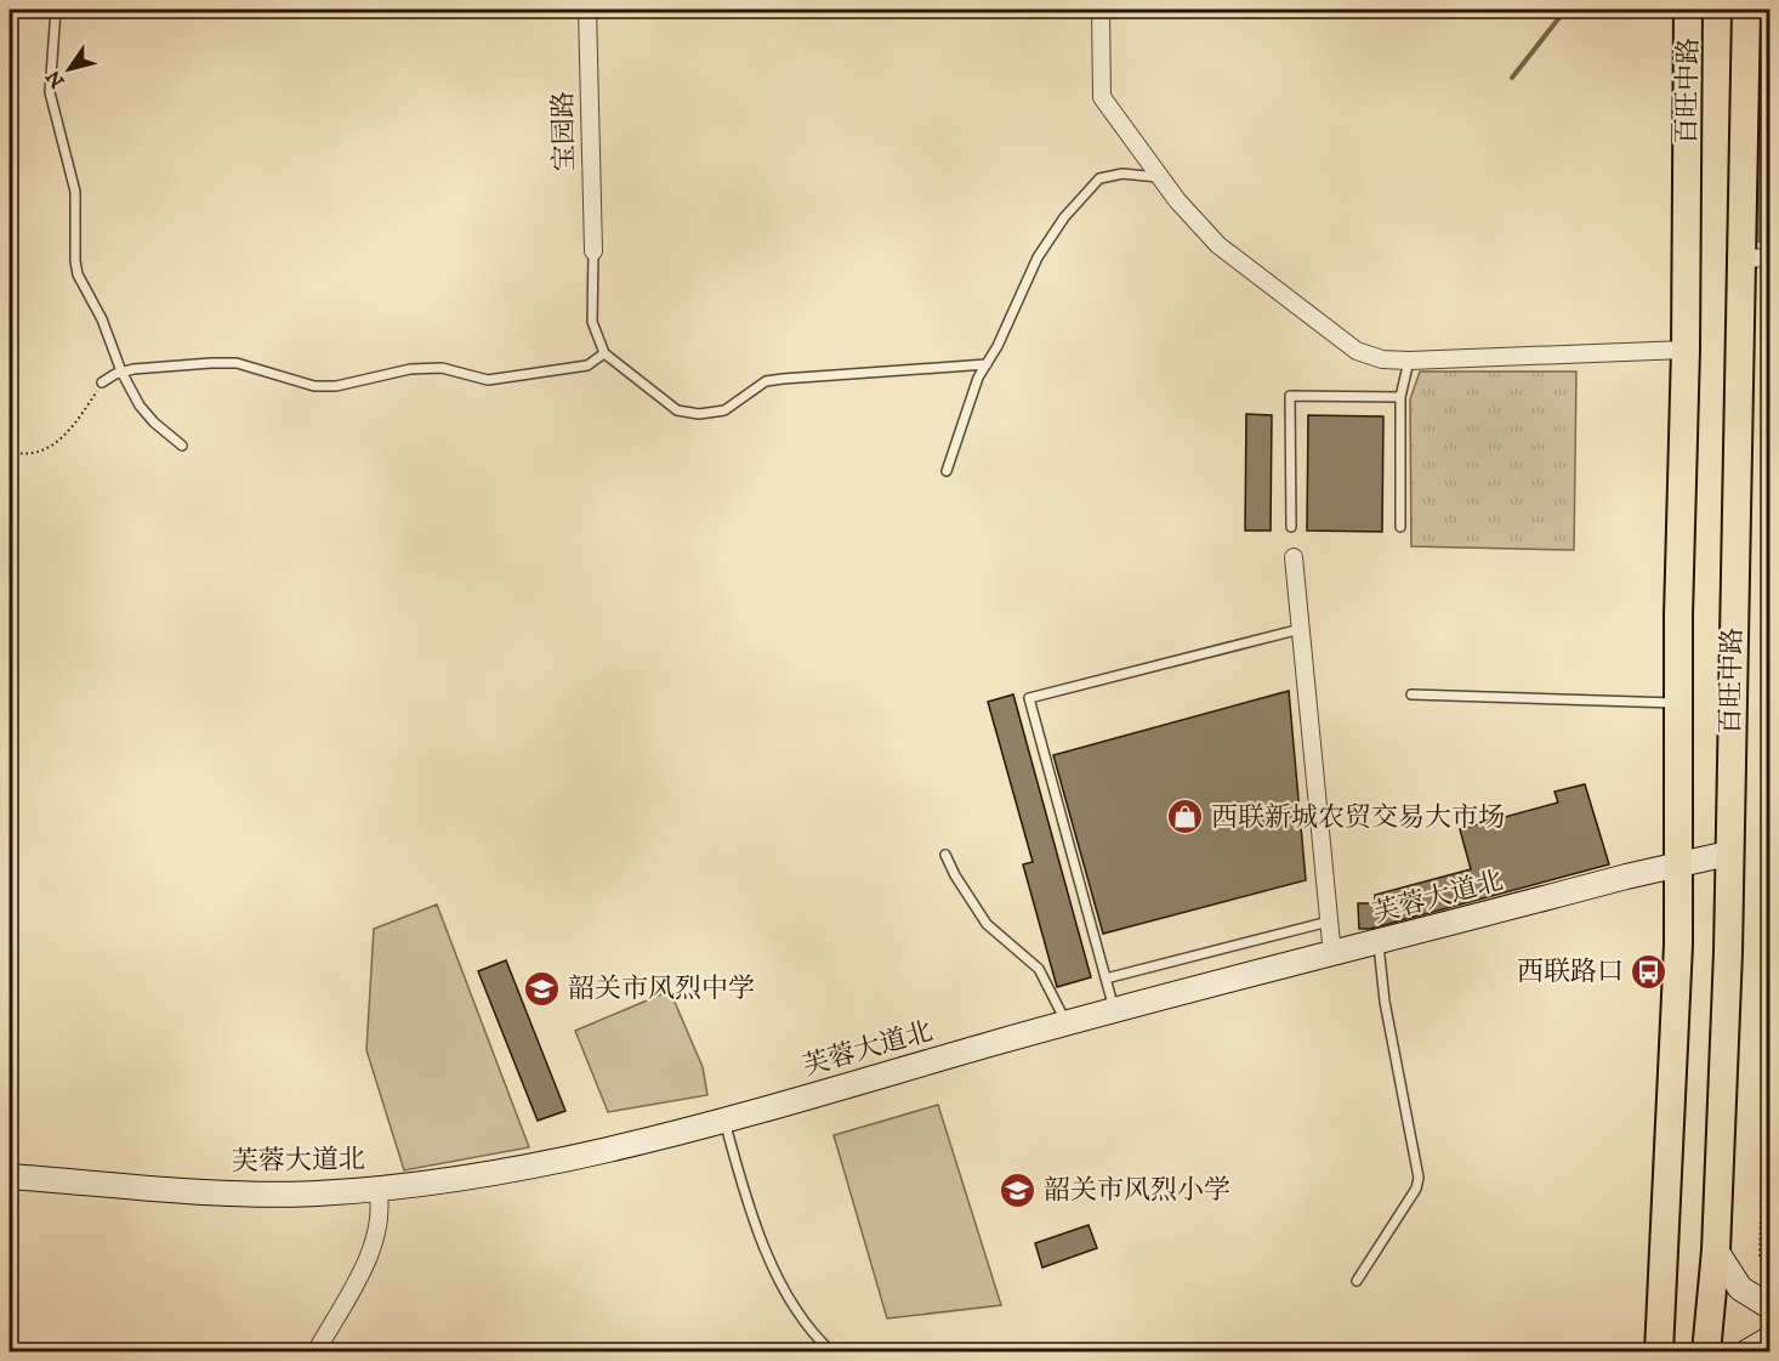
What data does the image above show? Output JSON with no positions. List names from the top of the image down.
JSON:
{
  "streets": {
    "main road": ["百旺中路", "芙蓉大道北"],
    "street": ["宝园路"]
  },
  "crossings": [
    ["百旺中路", "芙蓉大道北"]
  ],
  "places": {
    "shop": ["西联新城农贸交易大市场"],
    "bus stop": ["西联路口"],
    "school or university": ["韶关市风烈中学", "韶关市风烈小学"]
  },
  "north": "bottom left"
}
